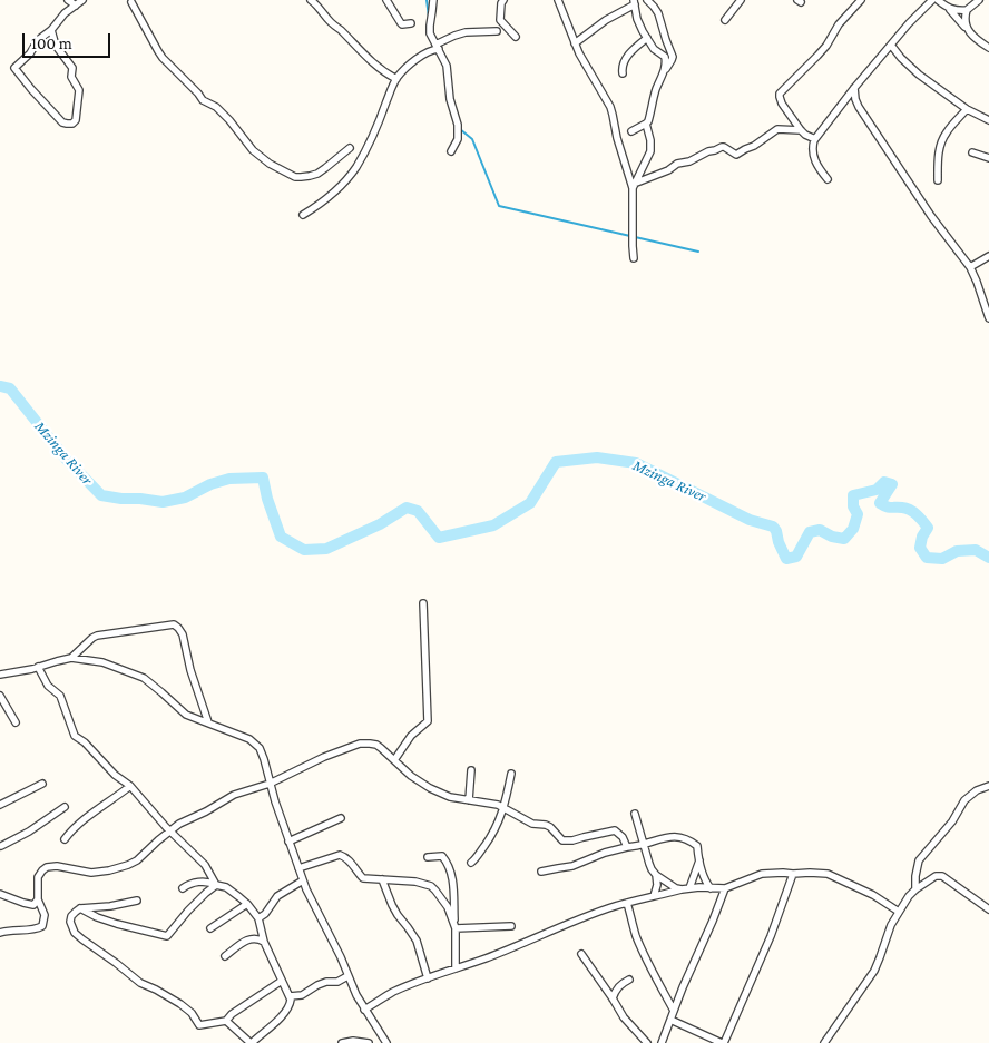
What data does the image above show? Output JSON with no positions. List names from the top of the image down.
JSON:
{
  "water": ["Mzinga River"],
  "scale_bar": "100 m"
}
